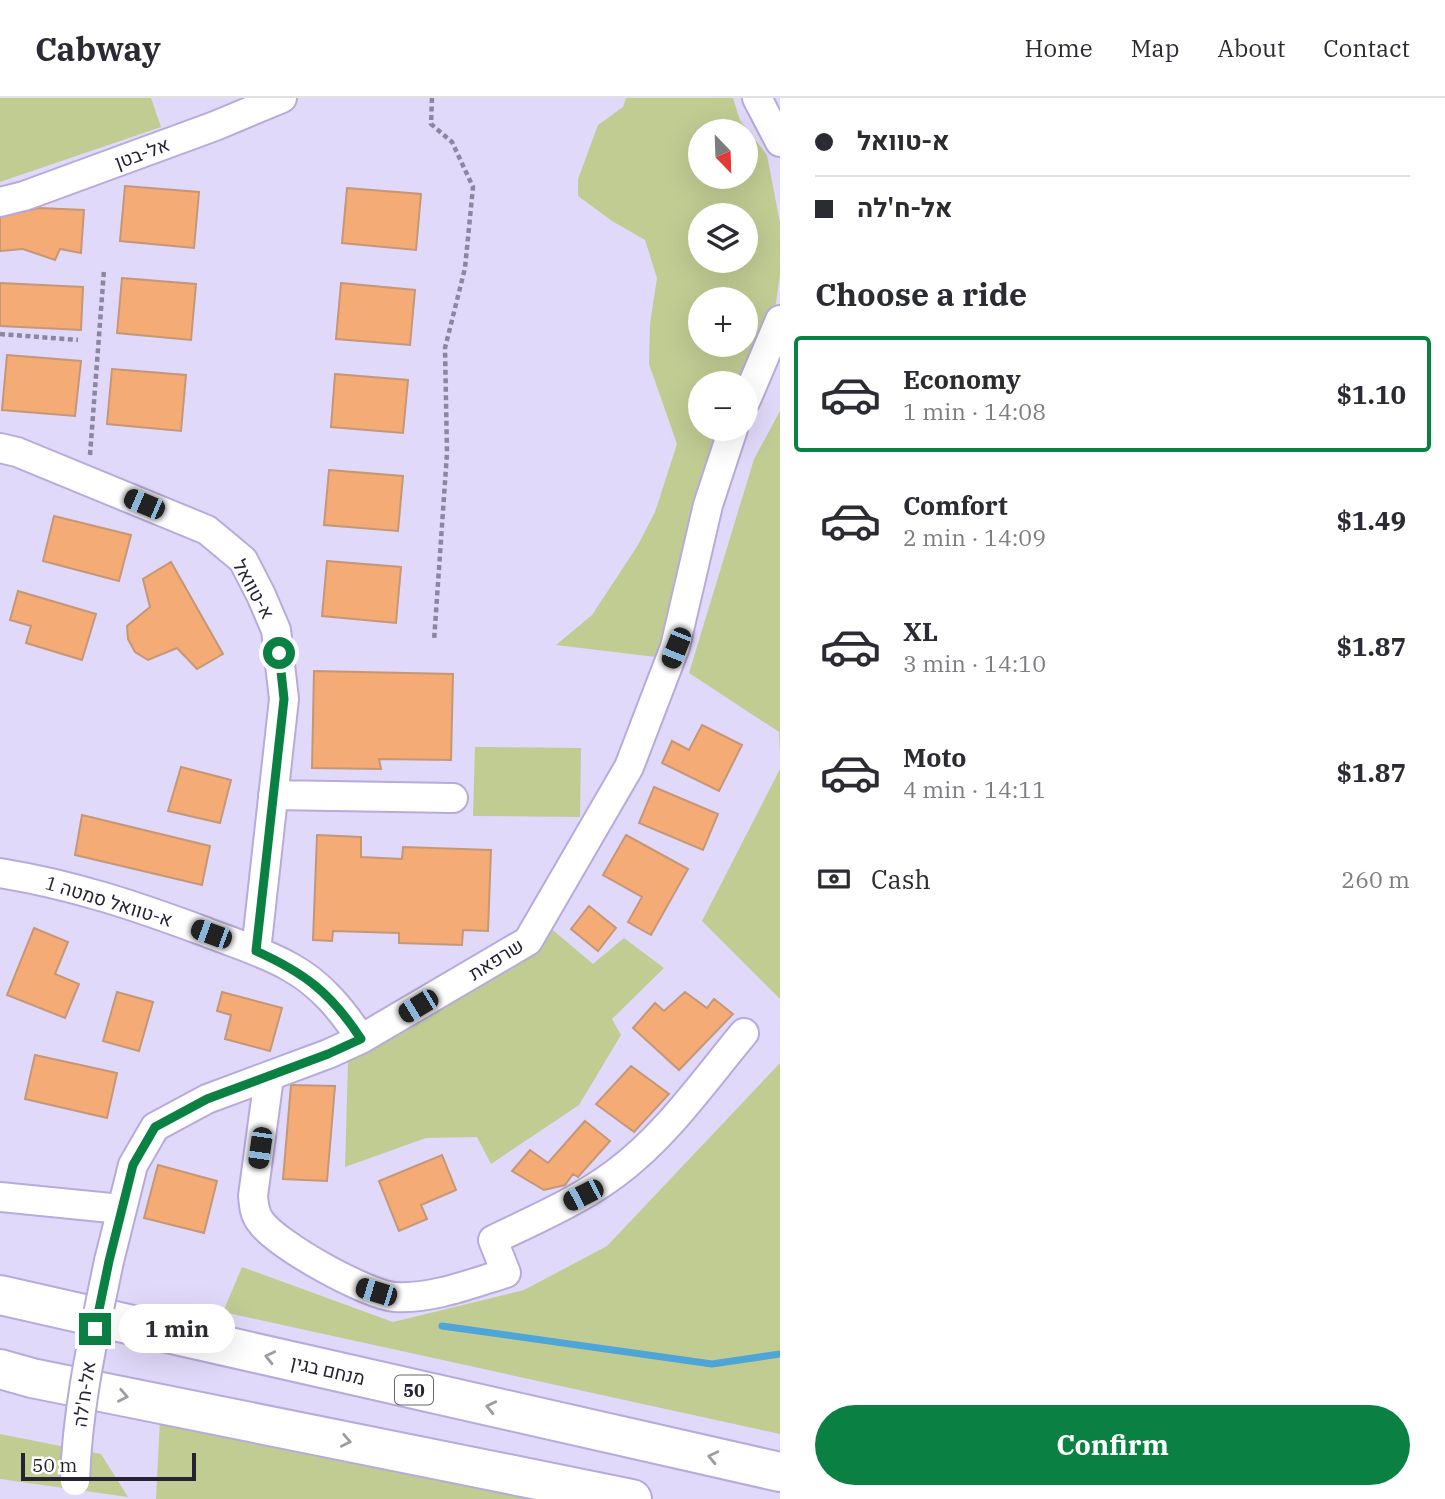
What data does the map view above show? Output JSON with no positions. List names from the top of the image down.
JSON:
{
  "streets": {
    "highway": ["מנחם בגין", "50"],
    "street": [
      "אל-בטן",
      "א-טוואל",
      "א-טוואל סמטה 1",
      "שרפאת",
      "אל-ח'לה"
    ]
  },
  "crossings": [
    ["א-טוואל", "א-טוואל סמטה 1"],
    ["שרפאת", "אל-ח'לה"]
  ],
  "scale_bar": "50 m",
  "north": "bottom right",
  "page": {
    "header": "Cabway",
    "nav": [
      "Home",
      "Map",
      "About",
      "Contact"
    ],
    "banner": ["א-טוואל", "אל-ח'לה"],
    "map_buttons": ["+", "−"],
    "heading": "Choose a ride",
    "list": [
      {
        "name": "Economy",
        "note": "1 min · 14:08",
        "value": "$1.10"
      },
      {
        "name": "Comfort",
        "note": "2 min · 14:09",
        "value": "$1.49"
      },
      {
        "name": "XL",
        "note": "3 min · 14:10",
        "value": "$1.87"
      },
      {
        "name": "Moto",
        "note": "4 min · 14:11",
        "value": "$1.87"
      }
    ],
    "pay": ["Cash", "260 m"],
    "bubble": "1 min",
    "buttons": "Confirm",
    "scale": "50 m"
  }
}
